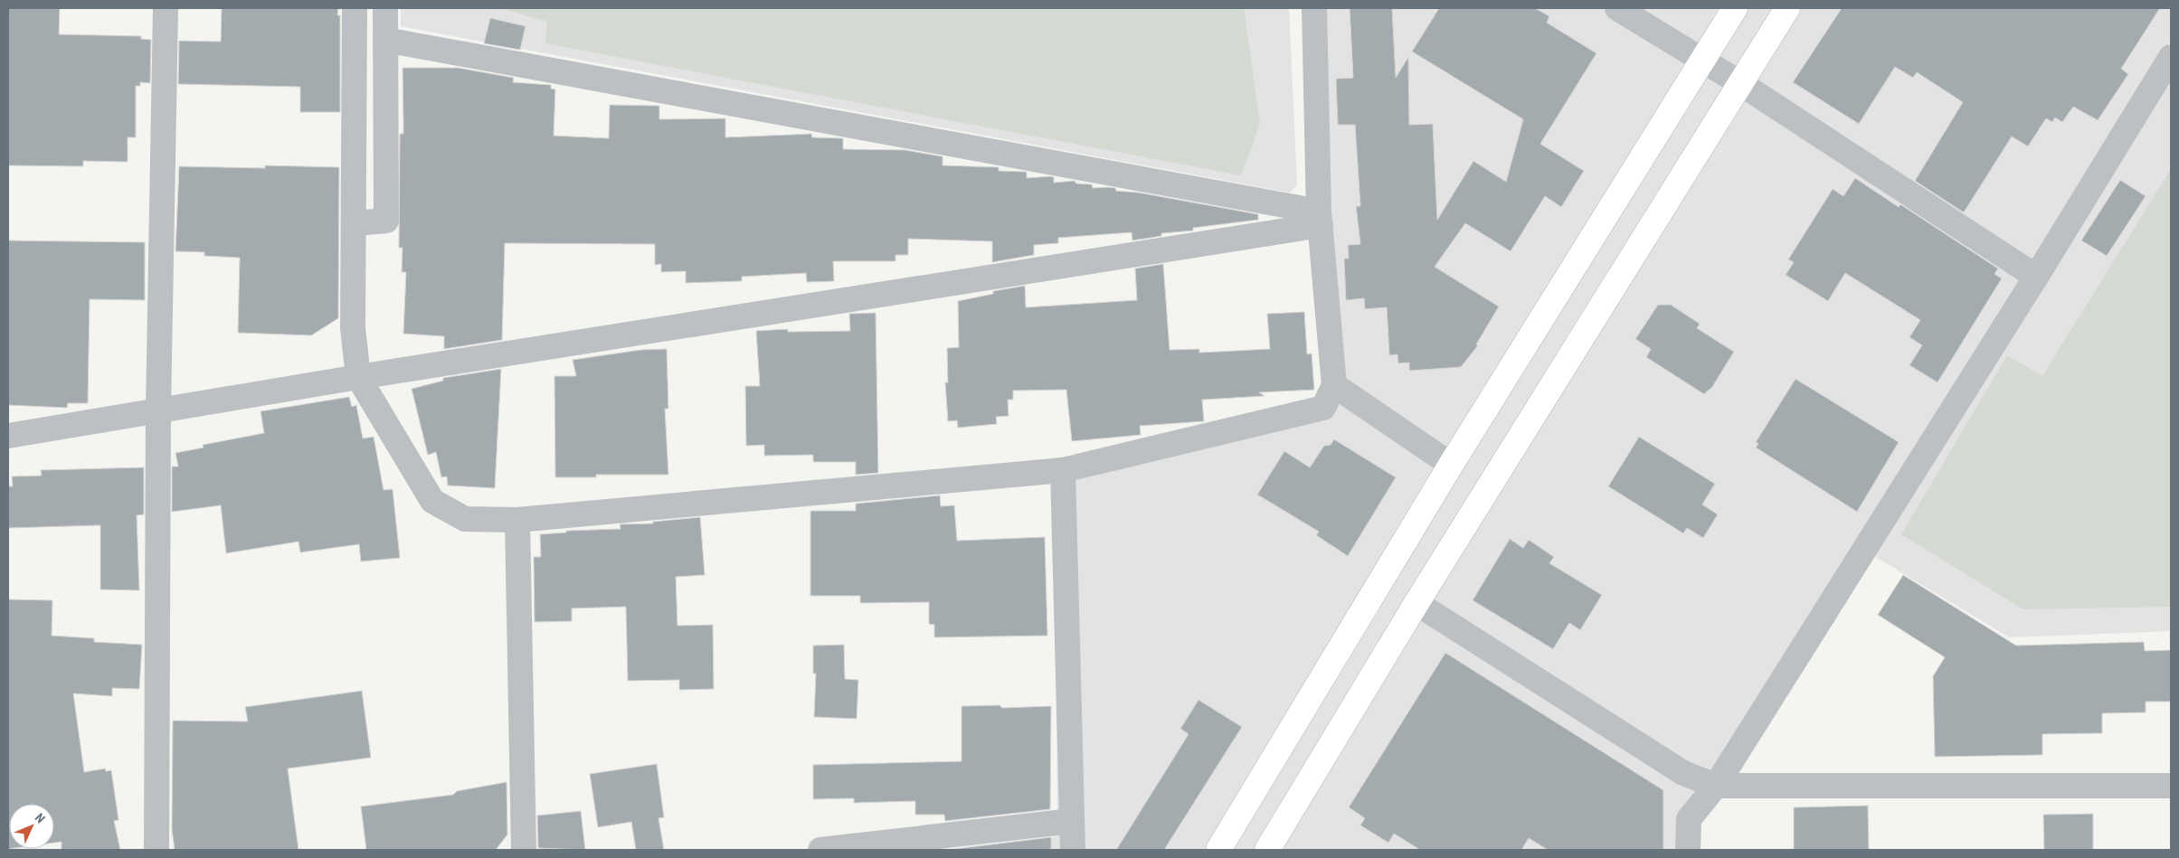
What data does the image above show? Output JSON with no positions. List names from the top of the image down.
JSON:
{
  "north": "top right"
}
